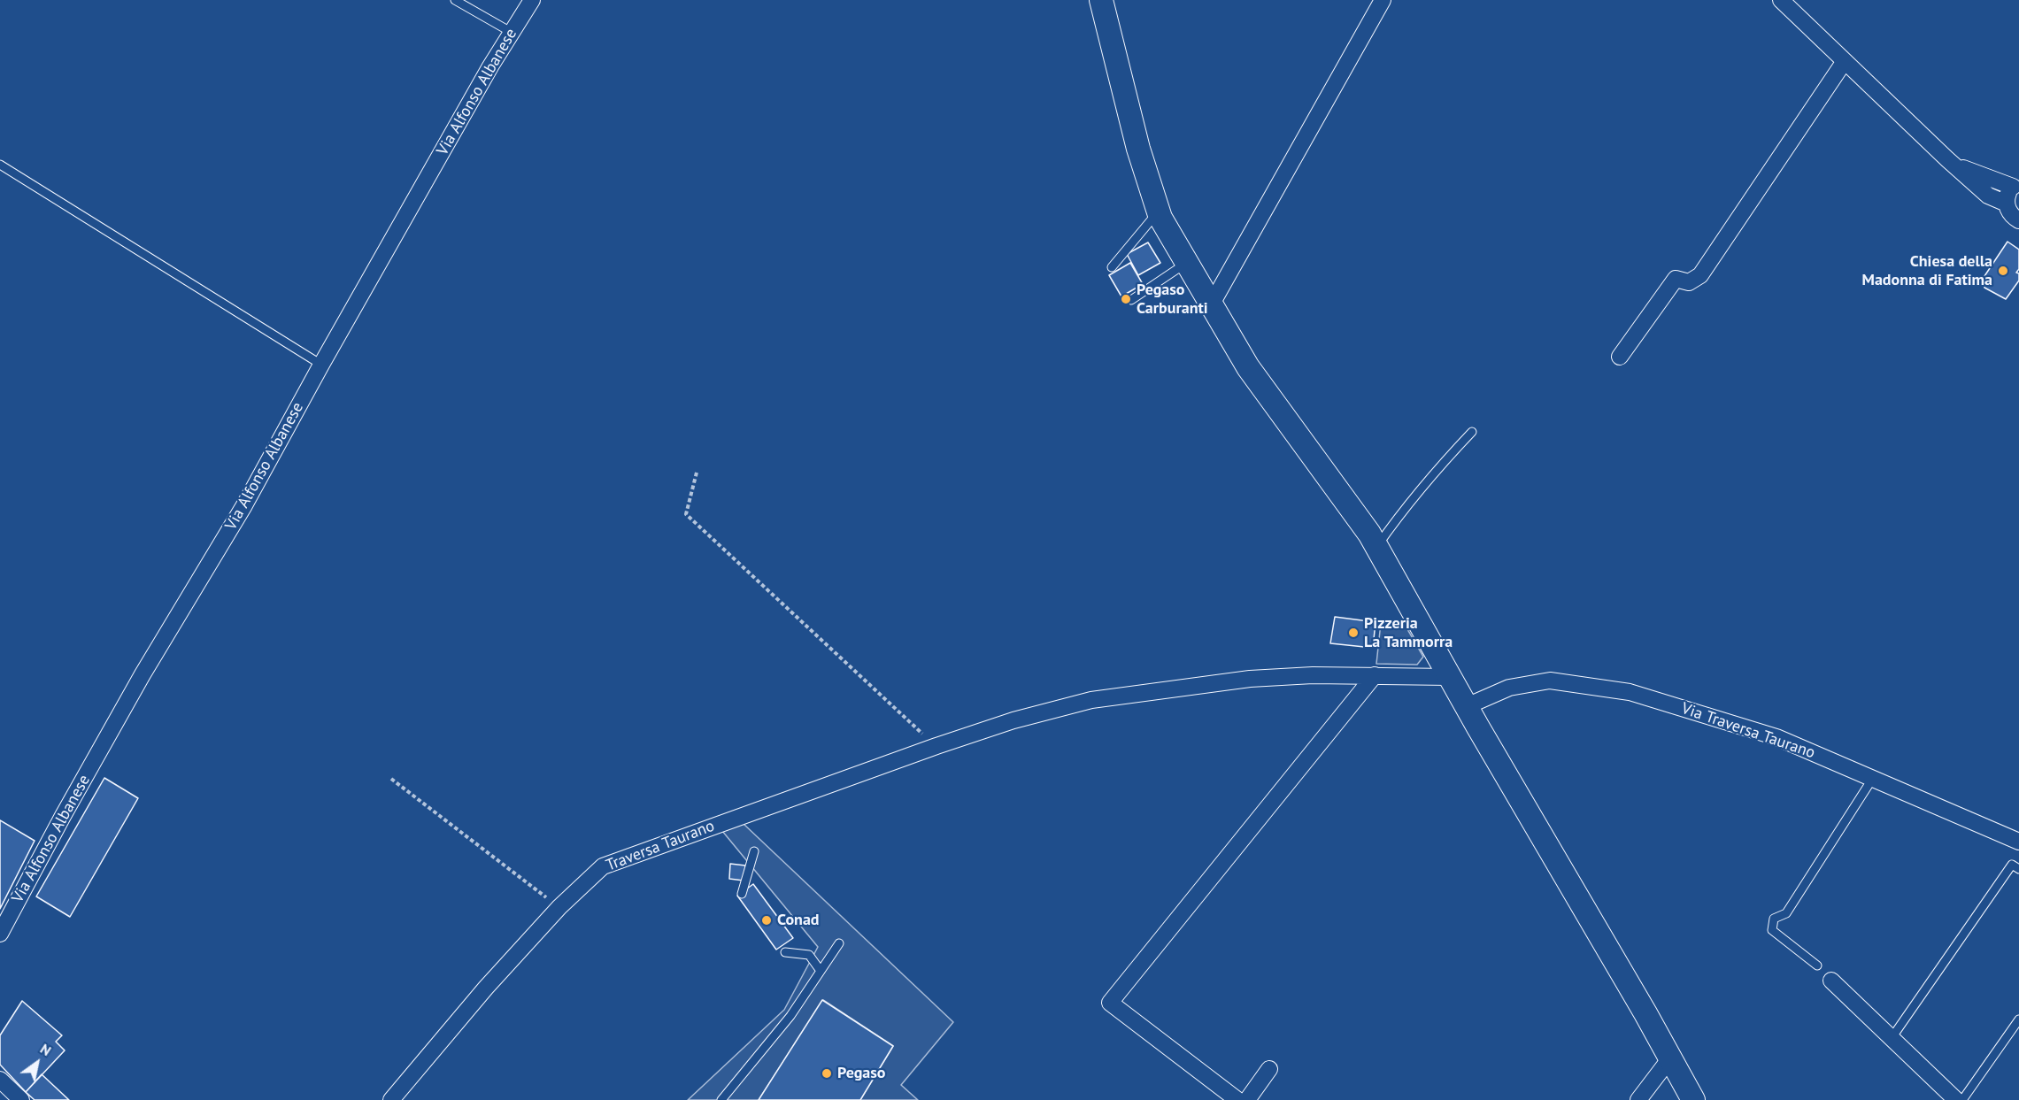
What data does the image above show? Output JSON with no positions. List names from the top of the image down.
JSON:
{
  "streets": {
    "street": ["Via Alfonso Albanese", "Via Traversa Taurano", "Traversa Taurano"]
  },
  "places": [
    "Chiesa della Madonna di Fatima",
    "Pegaso Carburanti",
    "Pizzeria La Tammorra",
    "Conad",
    "Pegaso"
  ],
  "north": "top right"
}
